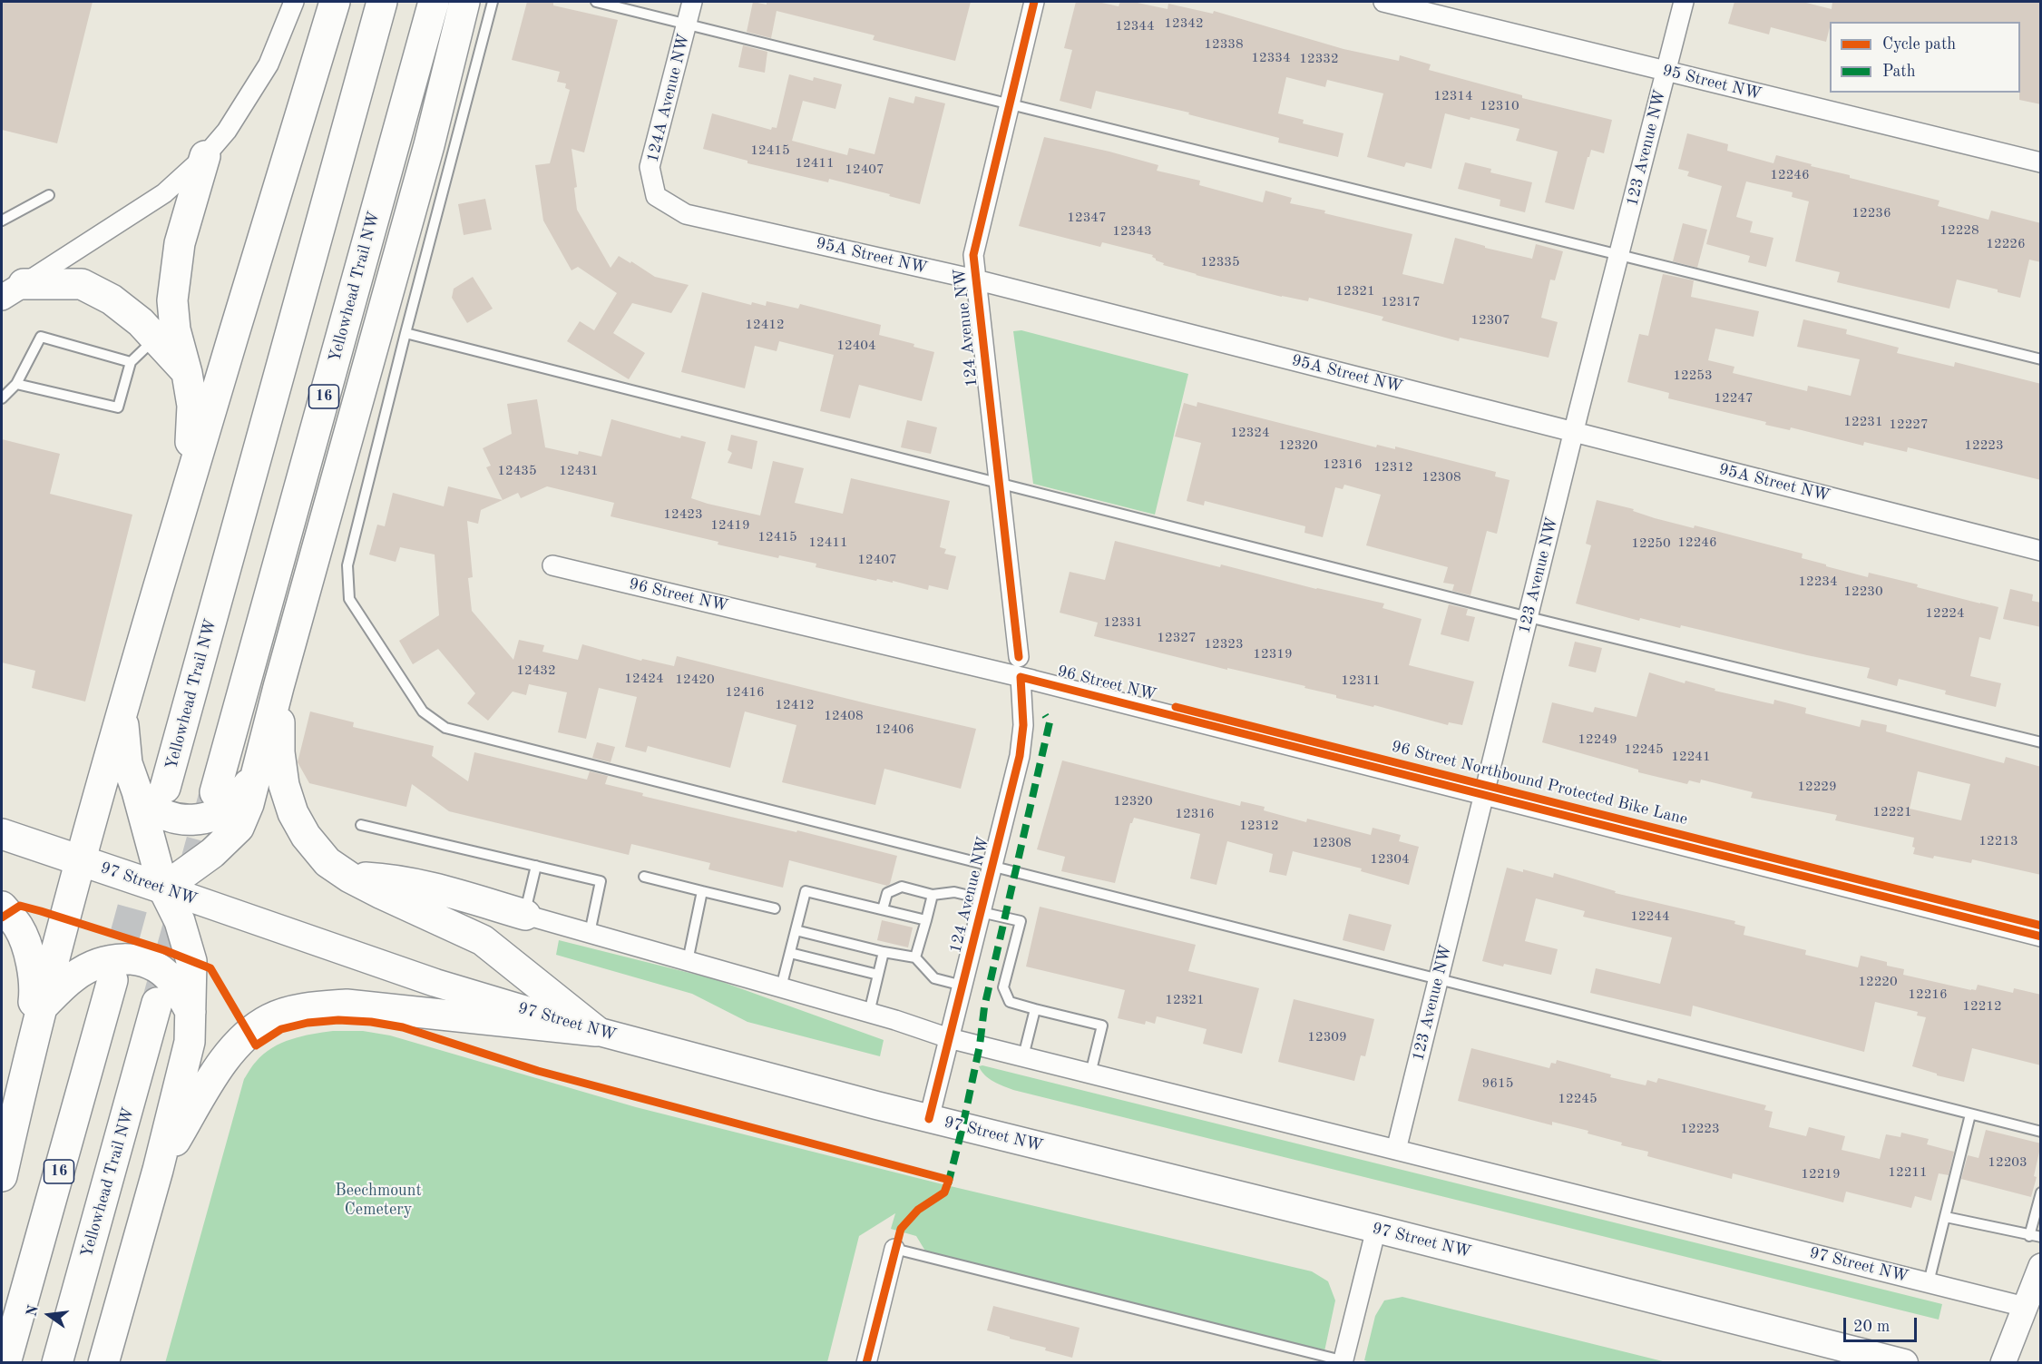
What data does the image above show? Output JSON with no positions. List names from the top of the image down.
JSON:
{
  "streets": {
    "main road": ["Yellowhead Trail NW", "16", "97 Street NW"],
    "street": [
      "95 Street NW",
      "124A Avenue NW",
      "123 Avenue NW",
      "95A Street NW",
      "124 Avenue NW",
      "96 Street NW"
    ],
    "cycle path": ["96 Street Northbound Protected Bike Lane"]
  },
  "crossings": [
    ["95 Street NW", "123 Avenue NW"],
    ["124A Avenue NW", "95A Street NW"],
    ["123 Avenue NW", "95A Street NW"],
    ["123 Avenue NW", "96 Street NW"],
    ["123 Avenue NW", "97 Street NW"],
    ["95A Street NW", "124 Avenue NW"],
    ["124 Avenue NW", "96 Street NW"],
    ["124 Avenue NW", "97 Street NW"]
  ],
  "parks": ["Beechmount Cemetery"],
  "house_numbers": [
    "12342",
    "12344",
    "12338",
    "12334",
    "12332",
    "12314",
    "12310",
    "12415",
    "12411",
    "12407",
    "12246",
    "12236",
    "12347",
    "12228",
    "12343",
    "12226",
    "12335",
    "12321",
    "12317",
    "12307",
    "12412",
    "12404",
    "12253",
    "12247",
    "12231",
    "12227",
    "12324",
    "12320",
    "12223",
    "12316",
    "12312",
    "12435",
    "12431",
    "12308",
    "12423",
    "12419",
    "12415",
    "12411",
    "12246",
    "12250",
    "12407",
    "12234",
    "12230",
    "12224",
    "12331",
    "12327",
    "12323",
    "12319",
    "12432",
    "12424",
    "12420",
    "12311",
    "12416",
    "12412",
    "12408",
    "12406",
    "12249",
    "12245",
    "12241",
    "12229",
    "12320",
    "12221",
    "12316",
    "12312",
    "12213",
    "12308",
    "12304",
    "12244",
    "12220",
    "12216",
    "12321",
    "12212",
    "12309",
    "9615",
    "12245",
    "12223",
    "12203",
    "12211",
    "12219"
  ],
  "legend": ["Cycle path", "Path"],
  "scale_bar": "20 m",
  "north": "left"
}
